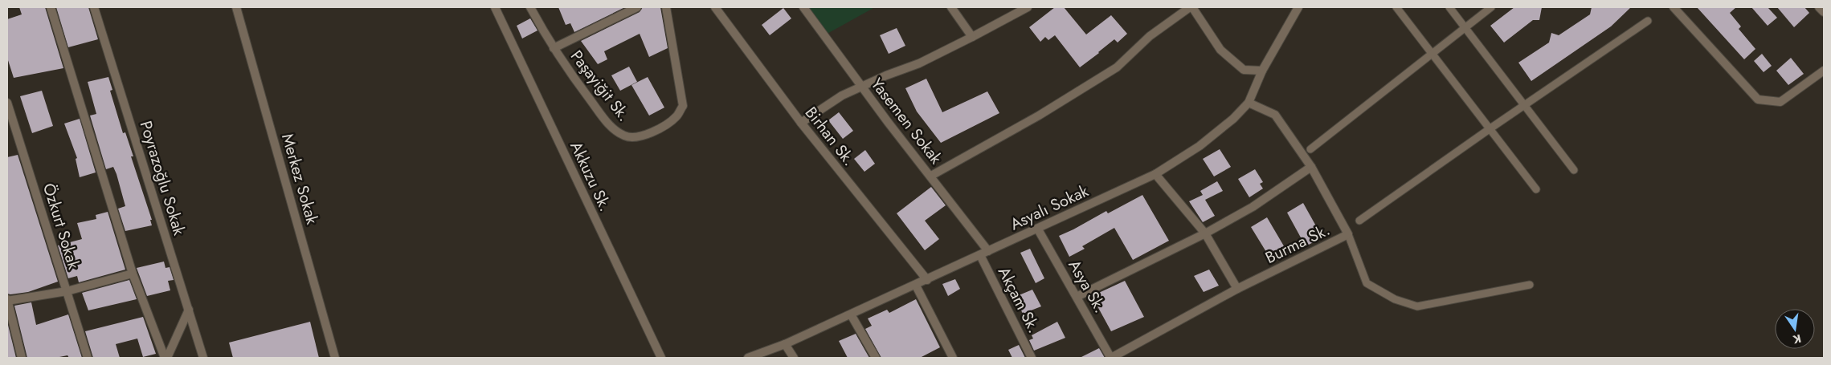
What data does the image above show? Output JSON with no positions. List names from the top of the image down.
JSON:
{
  "streets": {
    "street": [
      "Paşayiğit Sk.",
      "Yasemen Sokak",
      "Birhan Sk.",
      "Akkuzu Sk.",
      "Poyrazoğlu Sokak",
      "Merkez Sokak",
      "Asyalı Sokak",
      "Özkurt Sokak",
      "Burma Sk.",
      "Asya Sk.",
      "Akçam Sk."
    ]
  },
  "crossings": [
    ["Yasemen Sokak", "Asyalı Sokak"],
    ["Birhan Sk.", "Asyalı Sokak"],
    ["Asyalı Sokak", "Burma Sk."],
    ["Asyalı Sokak", "Asya Sk."],
    ["Asyalı Sokak", "Akçam Sk."],
    ["Burma Sk.", "Asya Sk."]
  ],
  "north": "bottom"
}
